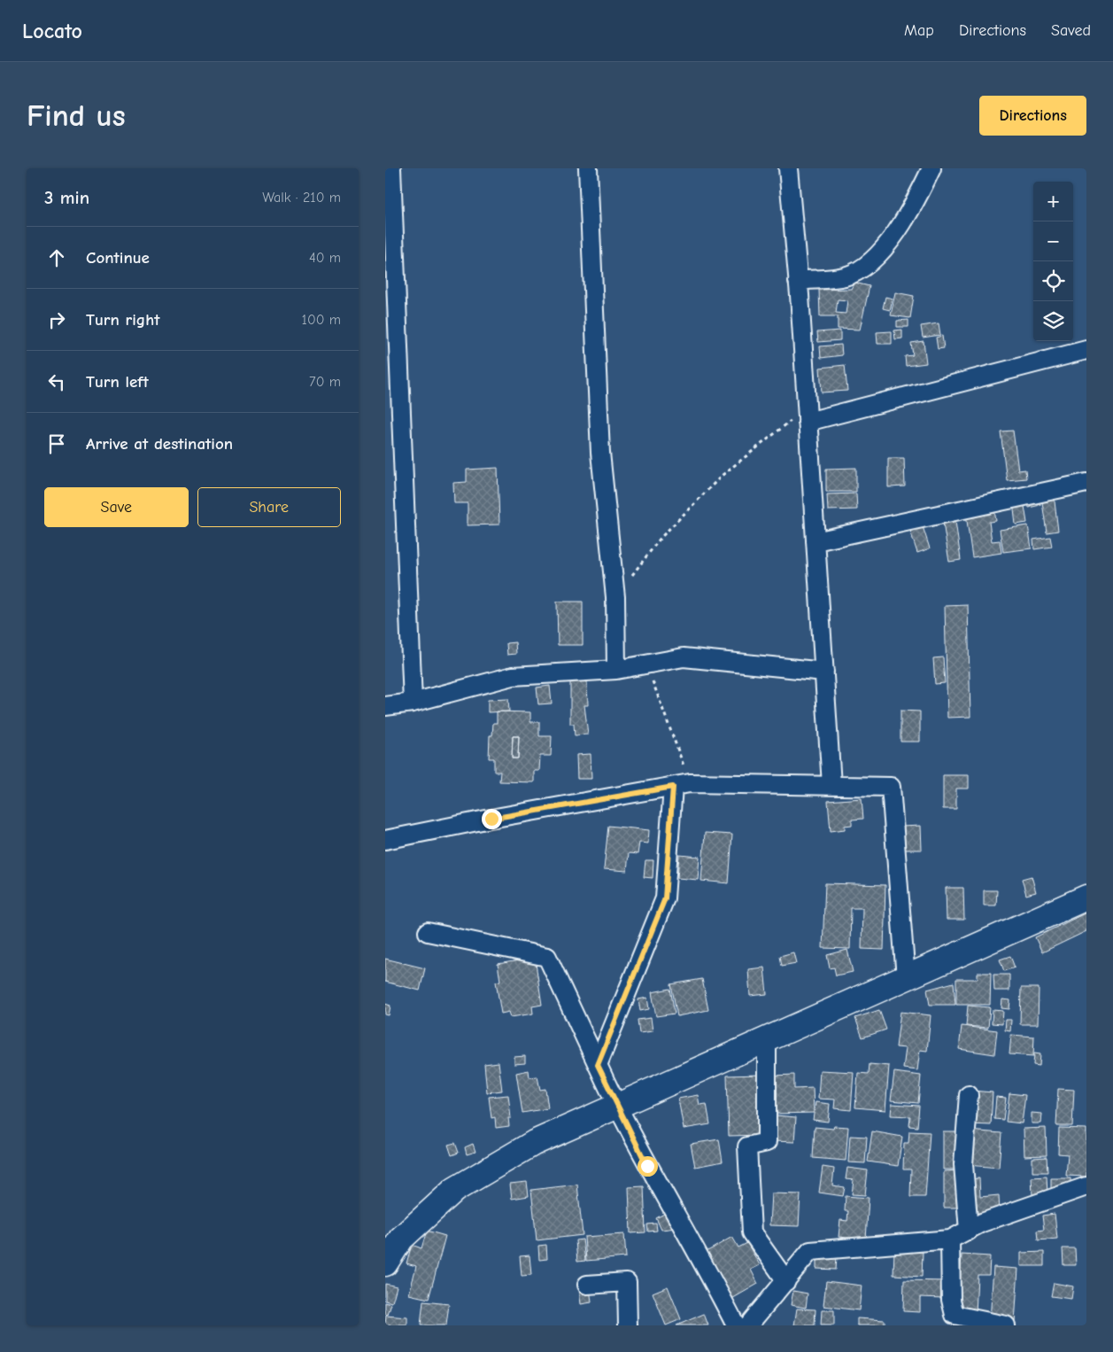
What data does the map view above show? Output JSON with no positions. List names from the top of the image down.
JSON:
{
  "page": {
    "header": "Locato",
    "nav": ["Map", "Directions", "Saved"],
    "buttons": [
      "Directions",
      ["Save", "Share"]
    ],
    "title": "Find us",
    "heading": ["3 min", "Walk · 210 m"],
    "map_buttons": ["+", "−"],
    "list": [
      ["Continue", "40 m"],
      ["Turn right", "100 m"],
      ["Turn left", "70 m"],
      "Arrive at destination"
    ]
  }
}
